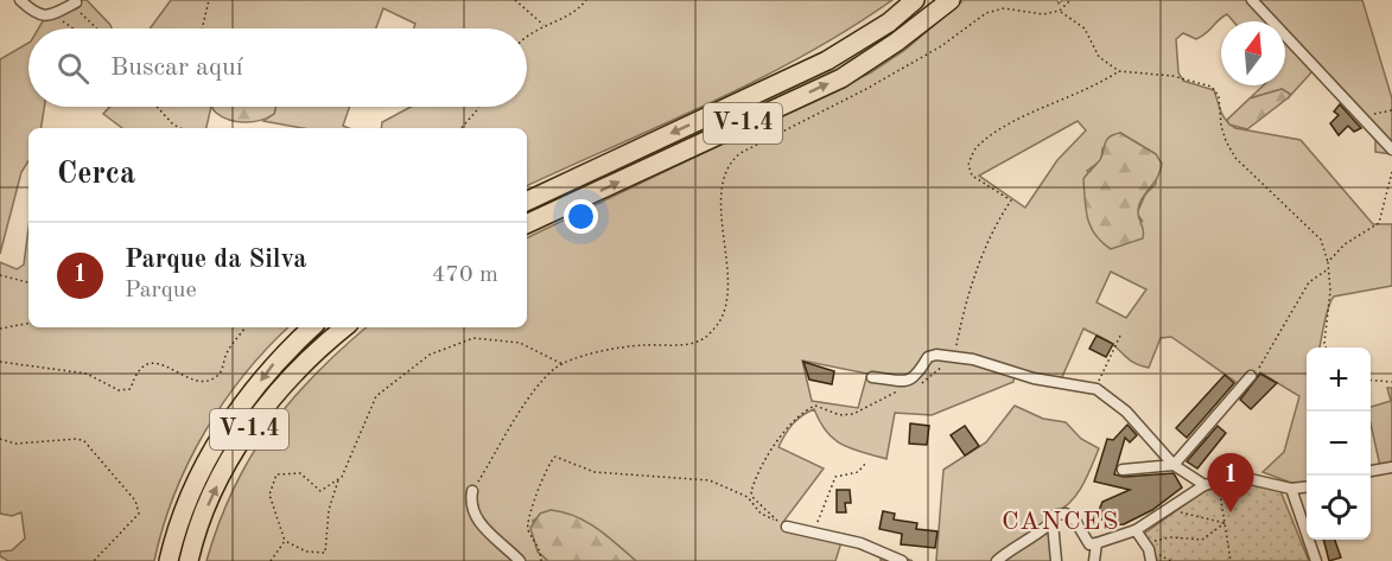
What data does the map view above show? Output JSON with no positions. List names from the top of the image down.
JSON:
{
  "streets": {
    "highway": ["V-1.4"]
  },
  "districts": ["CANCES"],
  "north": "top",
  "page": {
    "search": "Buscar aquí",
    "heading": "Cerca",
    "list": [
      {
        "mark": "1",
        "name": "Parque da Silva",
        "note": "Parque",
        "value": "470 m"
      }
    ],
    "map_buttons": ["+", "−"],
    "pins": "1"
  }
}
